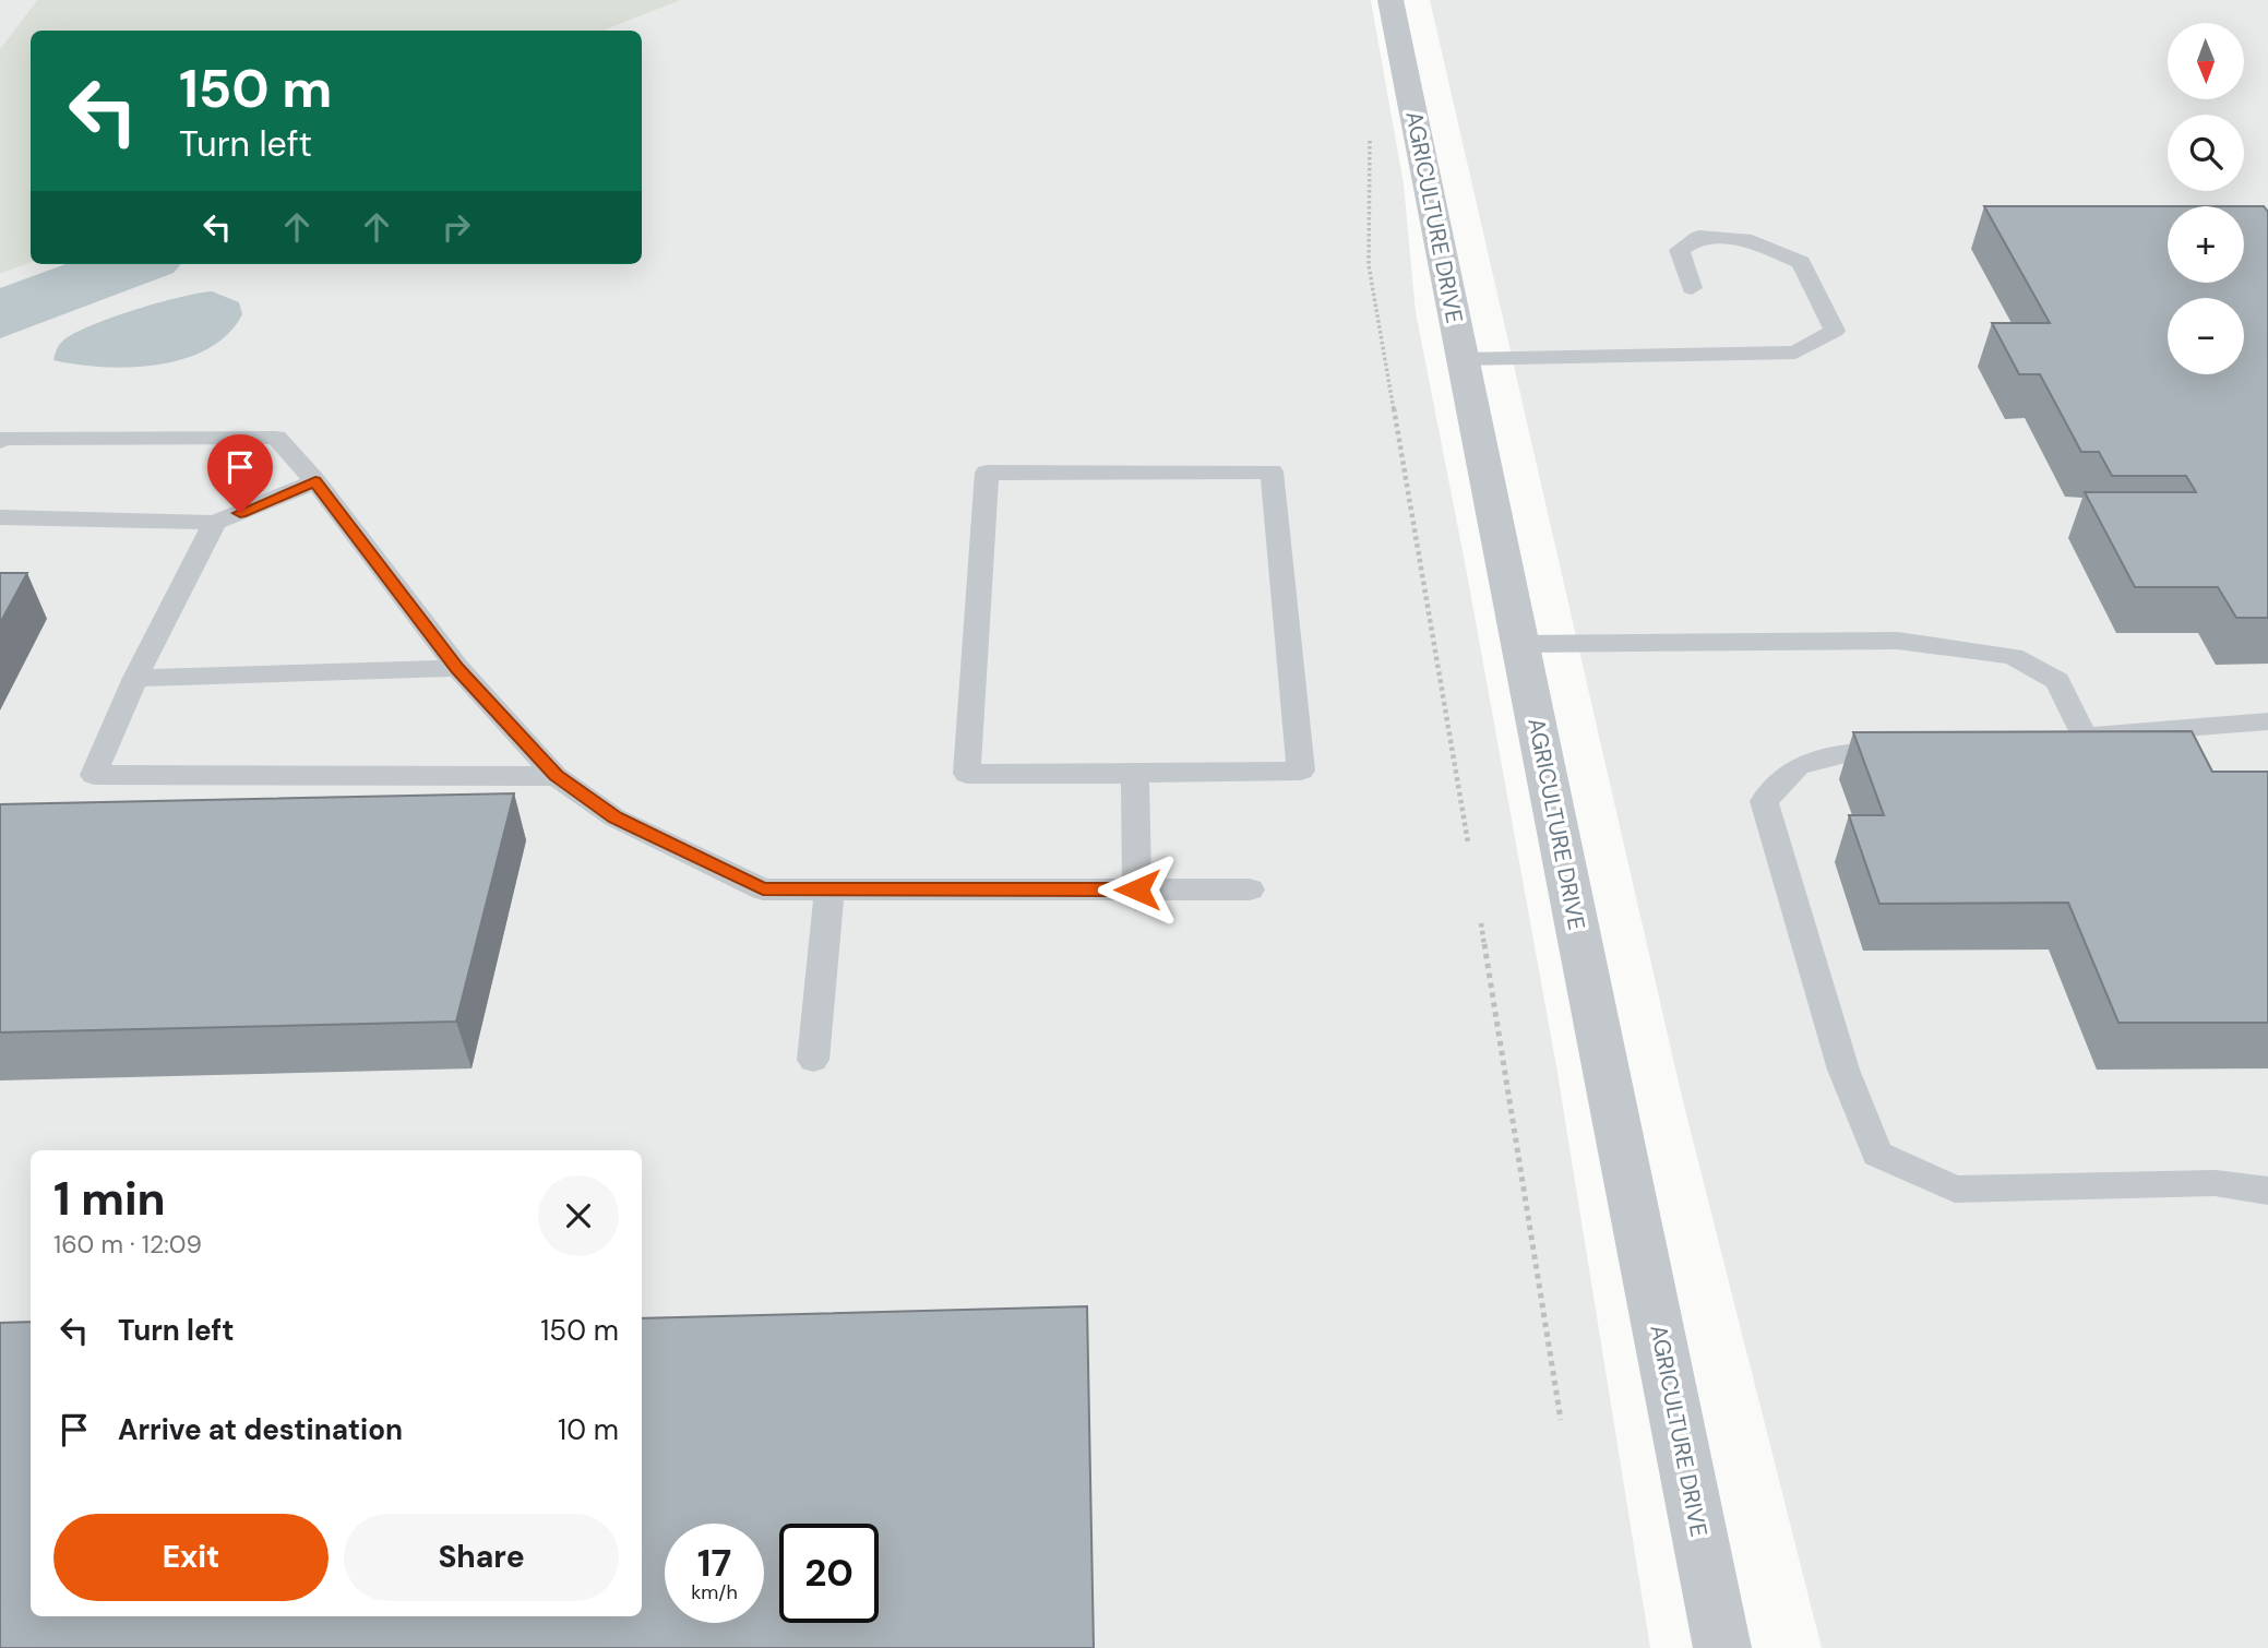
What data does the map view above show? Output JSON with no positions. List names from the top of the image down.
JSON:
{
  "streets": {
    "street": ["AGRICULTURE DRIVE"]
  },
  "north": "bottom",
  "page": {
    "map_buttons": ["+", "−"],
    "turn": ["150 m", "Turn left"],
    "heading": ["1 min", "160 m · 12:09"],
    "list": [
      {
        "name": "Turn left",
        "value": "150 m"
      },
      {
        "name": "Arrive at destination",
        "value": "10 m"
      }
    ],
    "buttons": ["Exit", "Share"],
    "speed": "17 km/h",
    "limit": "20"
  }
}
